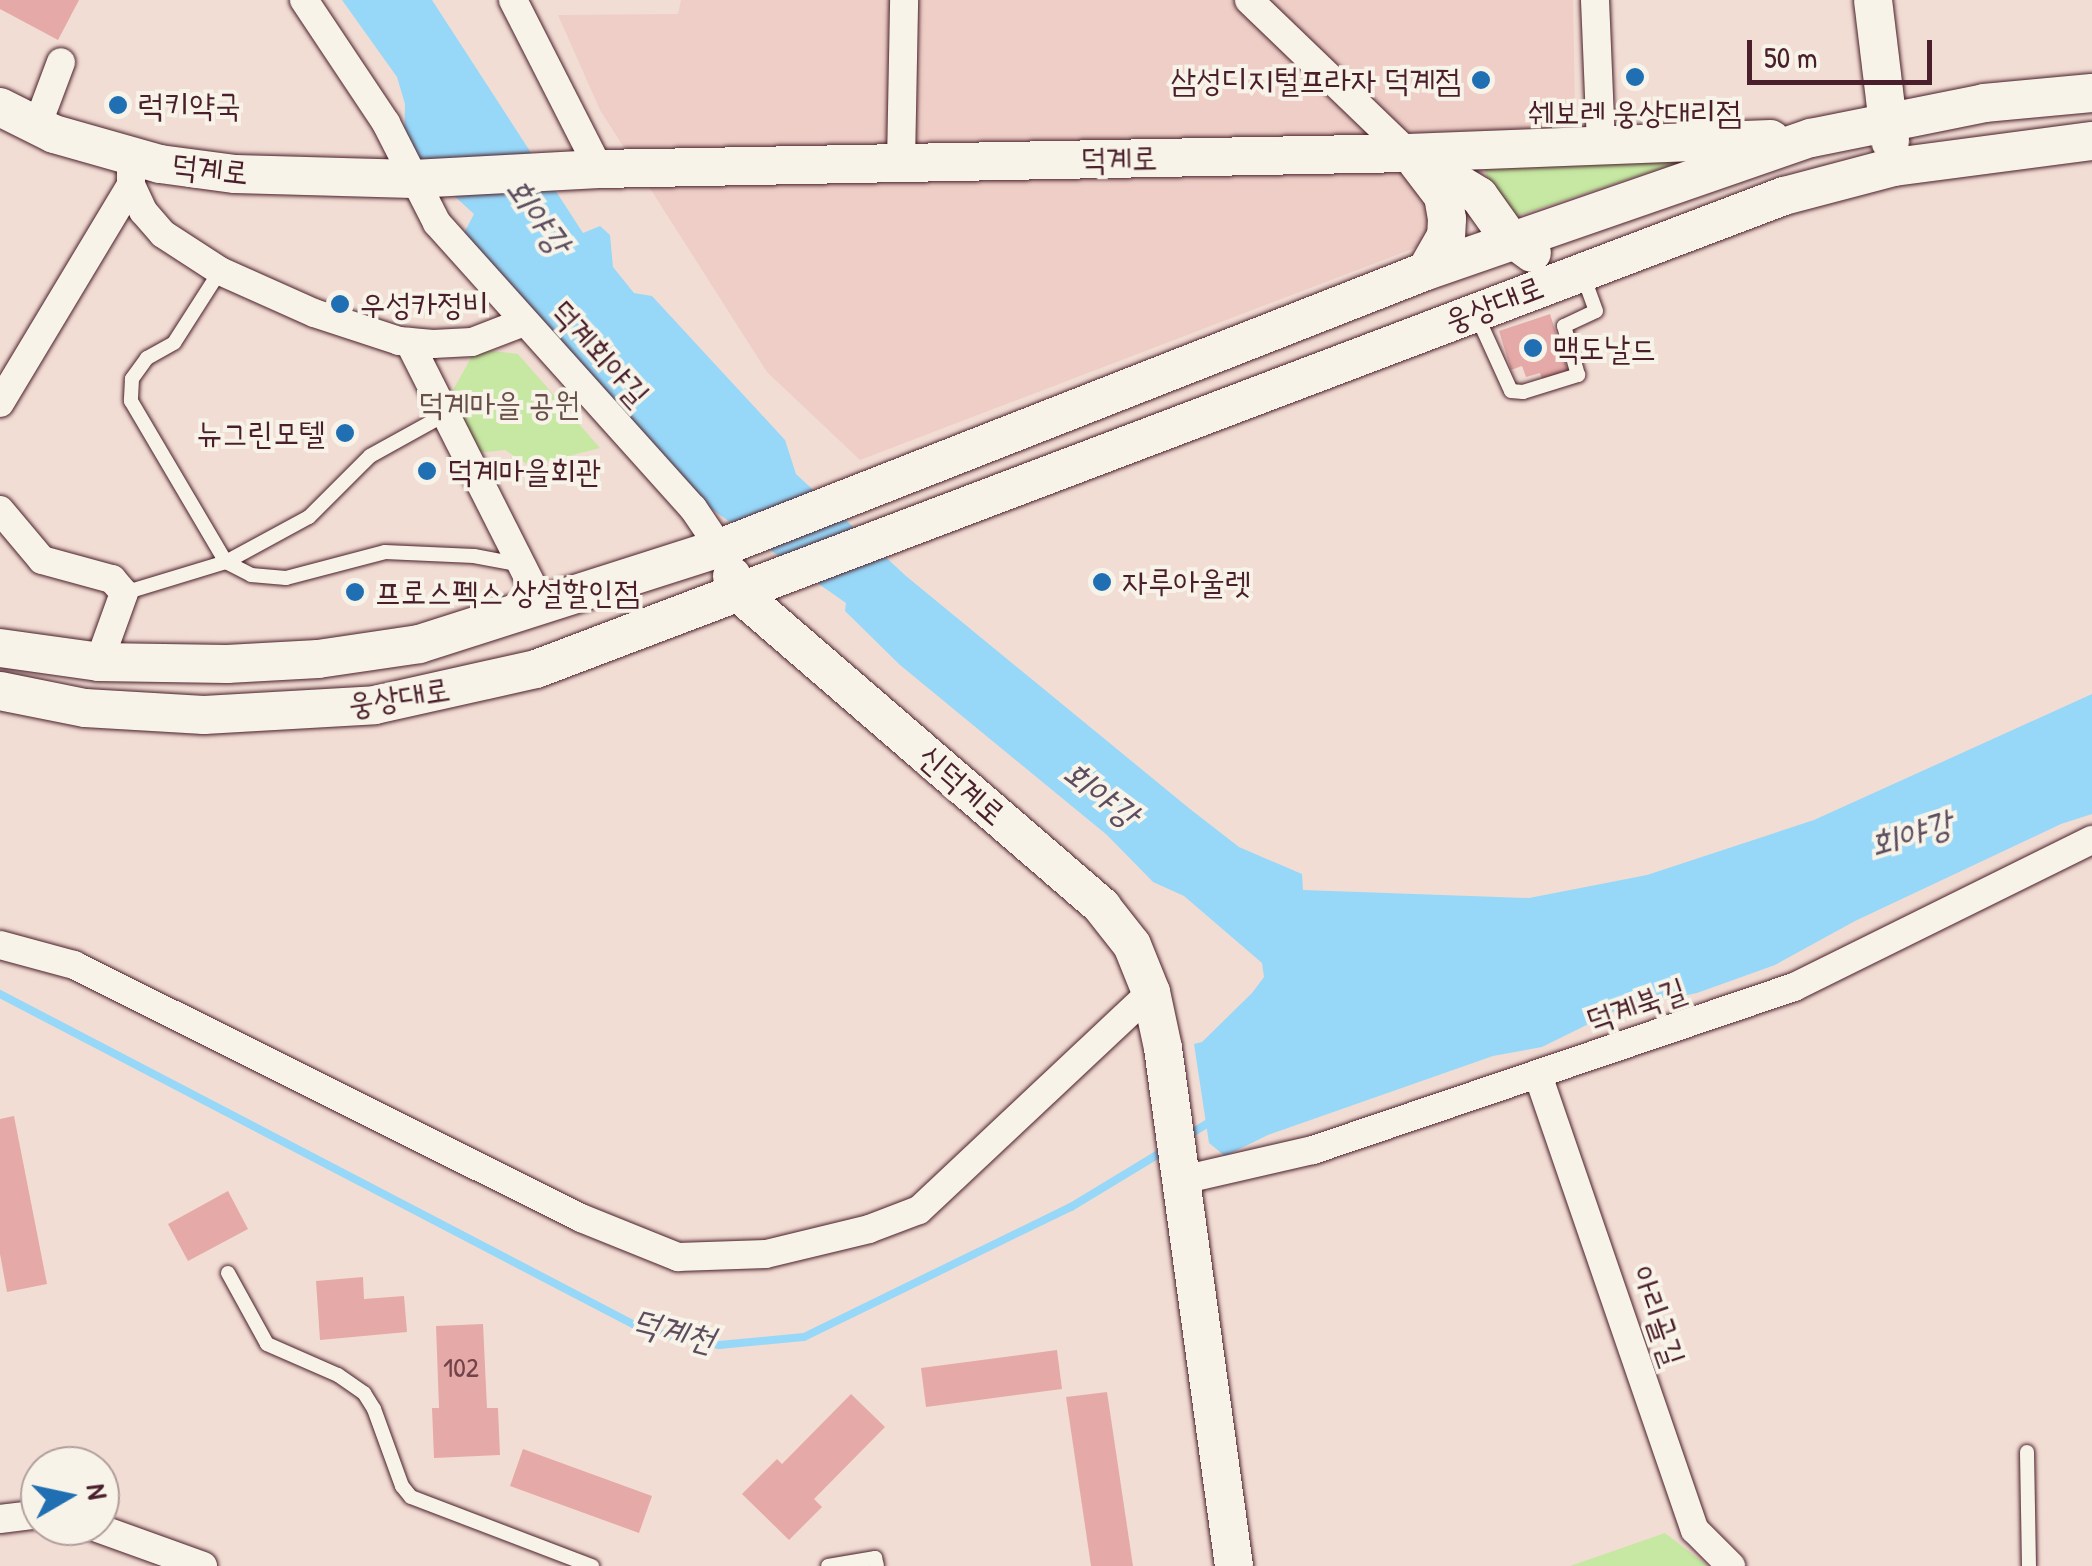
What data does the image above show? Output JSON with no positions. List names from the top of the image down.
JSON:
{
  "streets": {
    "main road": ["덕계로", "웅상대로", "신덕계로"],
    "street": ["덕계회야길", "덕계북길", "아리골길"]
  },
  "crossings": [
    ["덕계로", "덕계회야길"],
    ["웅상대로", "신덕계로"],
    ["덕계회야길", "신덕계로"],
    ["신덕계로", "덕계북길"],
    ["덕계북길", "아리골길"]
  ],
  "water": ["회야강", "덕계천"],
  "parks": ["덕계마을 공원"],
  "places": [
    "쉐보레 웅상대리점",
    "삼성디지털프라자 덕계점",
    "럭키약국",
    "우성카정비",
    "맥도날드",
    "뉴그린모텔",
    "덕계마을회관",
    "자루아울렛",
    "프로스펙스 상설할인점"
  ],
  "house_numbers": ["102"],
  "scale_bar": "50 m",
  "north": "right"
}
